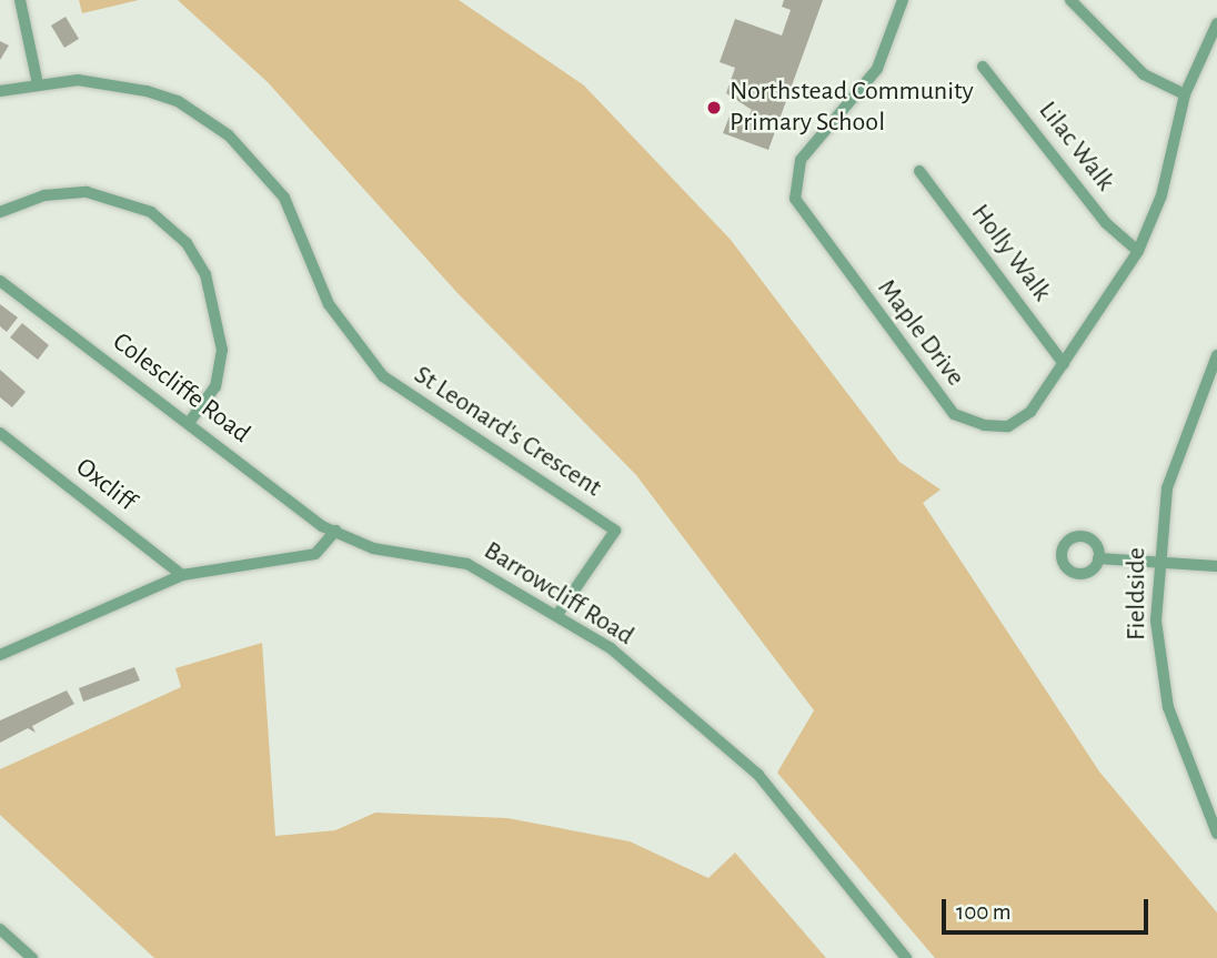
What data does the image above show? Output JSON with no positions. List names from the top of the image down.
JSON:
{
  "streets": {
    "street": [
      "Lilac Walk",
      "Holly Walk",
      "Maple Drive",
      "Colescliffe Road",
      "St Leonard's Crescent",
      "Oxcliff",
      "Barrowcliff Road",
      "Fieldside"
    ]
  },
  "crossings": [
    ["Lilac Walk", "Maple Drive"],
    ["Holly Walk", "Maple Drive"],
    ["Colescliffe Road", "Barrowcliff Road"],
    ["St Leonard's Crescent", "Barrowcliff Road"]
  ],
  "places": ["Northstead Community Primary School"],
  "scale_bar": "100 m"
}
